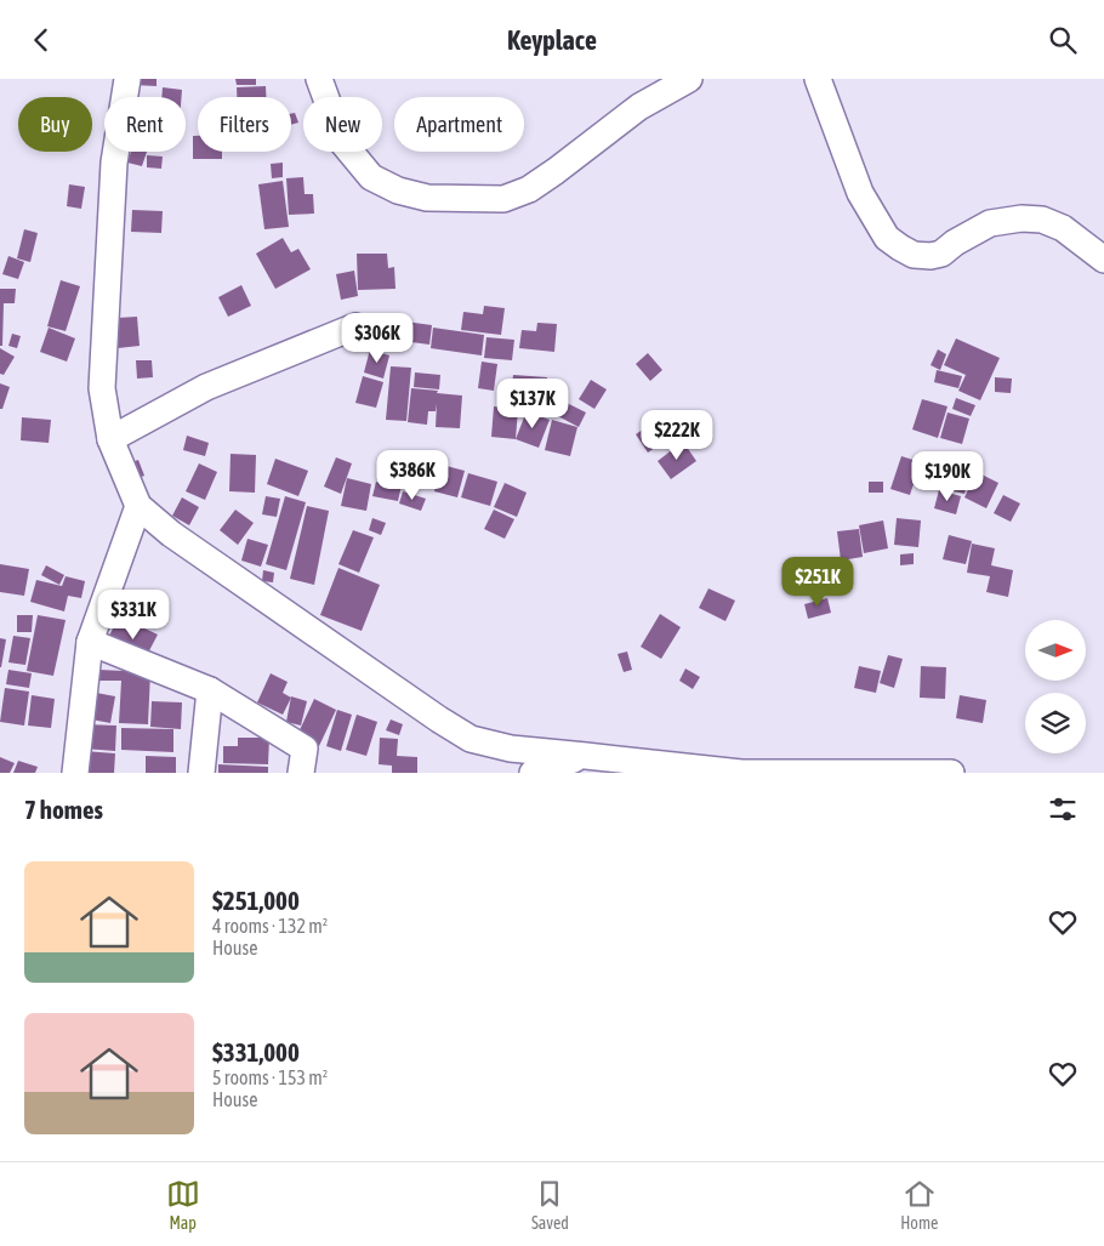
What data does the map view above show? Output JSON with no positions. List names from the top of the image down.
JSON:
{
  "north": "right",
  "page": {
    "header": "Keyplace",
    "chip": [
      "Buy",
      "Rent",
      "Filters",
      "New",
      "Apartment"
    ],
    "price": [
      "$306K",
      "$137K",
      "$222K",
      "$386K",
      "$190K",
      "$251K",
      "$331K"
    ],
    "heading": "7 homes",
    "list": [
      {
        "name": "$251,000",
        "note": "4 rooms · 132 m² · House"
      },
      {
        "name": "$331,000",
        "note": "5 rooms · 153 m² · House"
      }
    ],
    "tabs": ["Map", "Saved", "Home"]
  }
}
